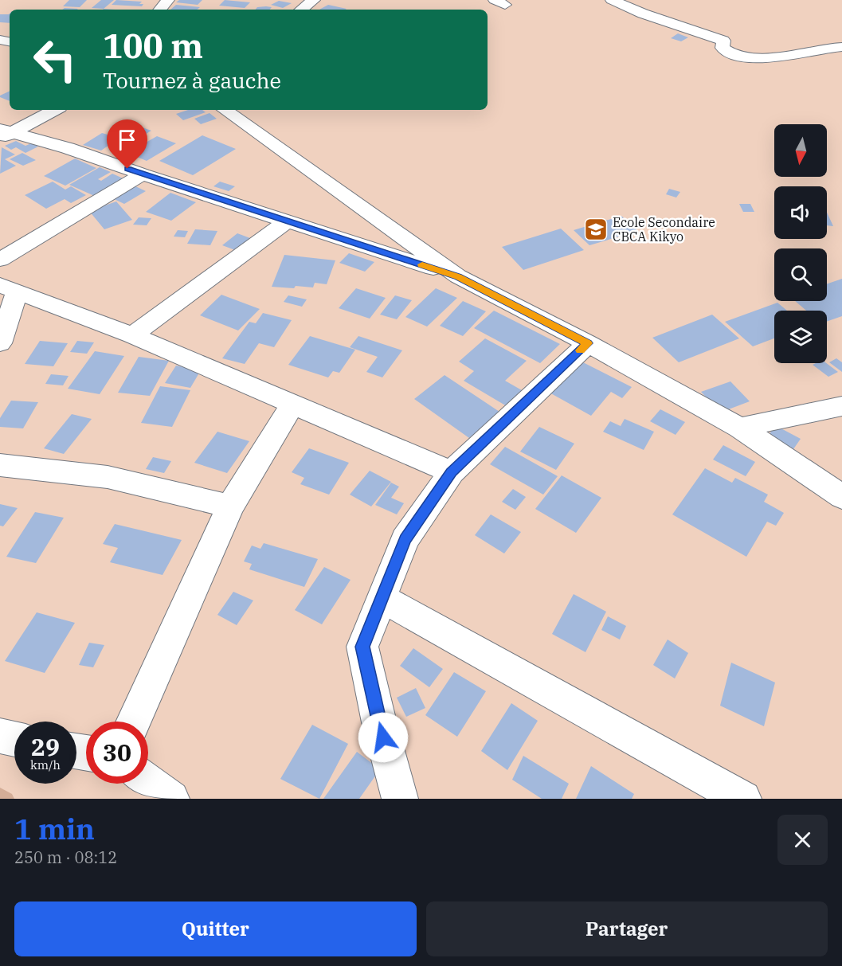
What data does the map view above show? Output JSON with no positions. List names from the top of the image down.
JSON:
{
  "places": {
    "school or university": ["Ecole Secondaire CBCA Kikyo"]
  },
  "north": "bottom",
  "page": {
    "turn": ["100 m", "Tournez à gauche"],
    "speed": "29 km/h",
    "limit": "30",
    "heading": ["1 min", "250 m · 08:12"],
    "buttons": ["Quitter", "Partager"]
  }
}
